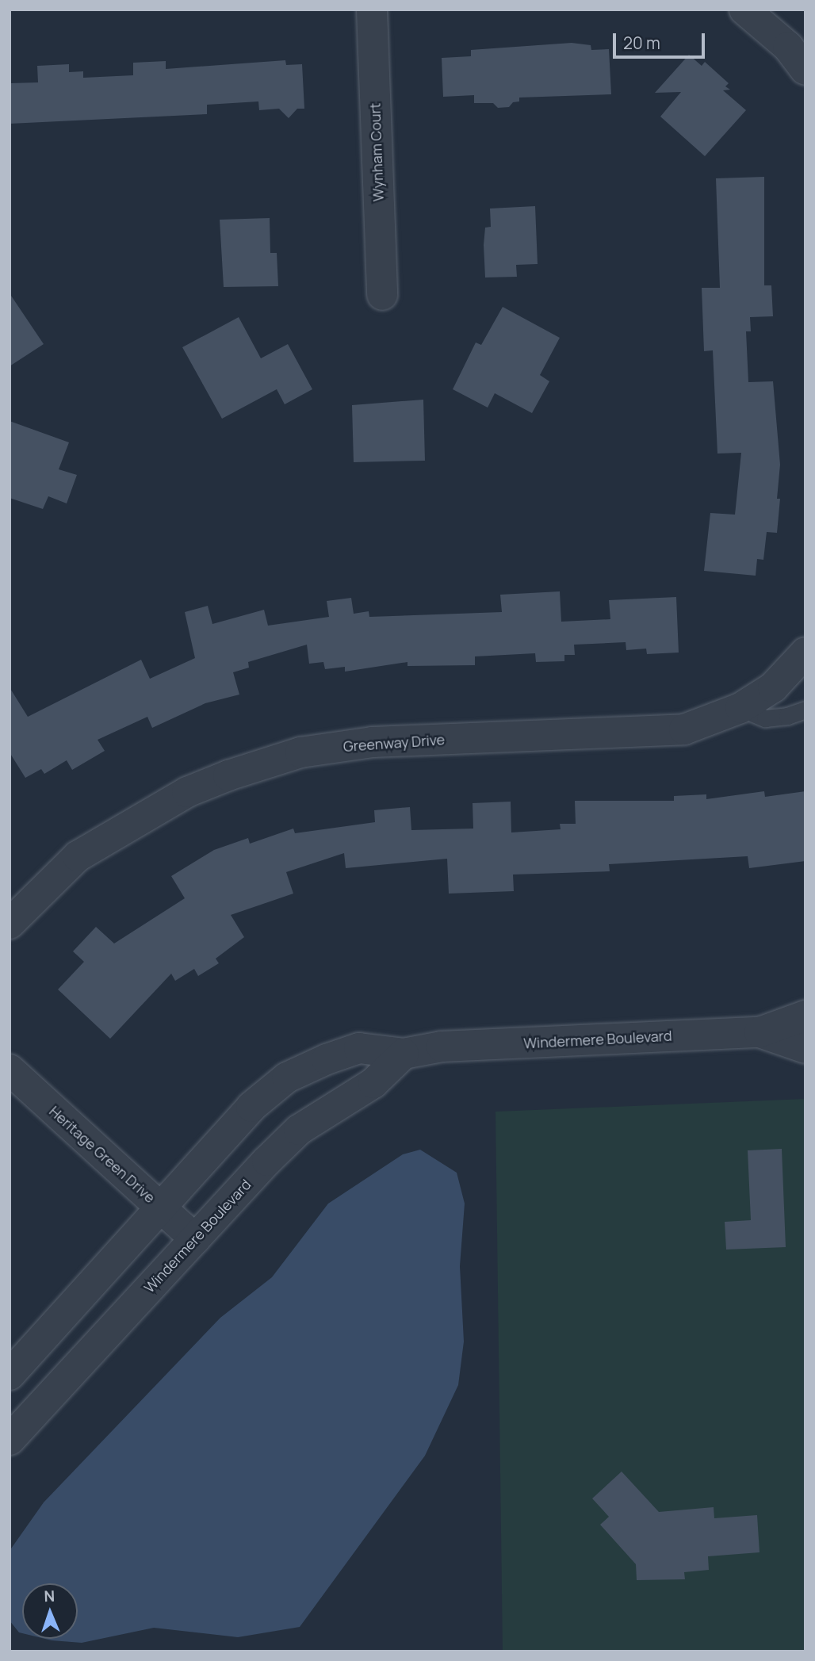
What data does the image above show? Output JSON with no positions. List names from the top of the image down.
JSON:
{
  "streets": {
    "street": [
      "Wynham Court",
      "Greenway Drive",
      "Windermere Boulevard",
      "Heritage Green Drive"
    ]
  },
  "crossings": [
    ["Windermere Boulevard", "Heritage Green Drive"]
  ],
  "scale_bar": "20 m",
  "north": "top"
}
